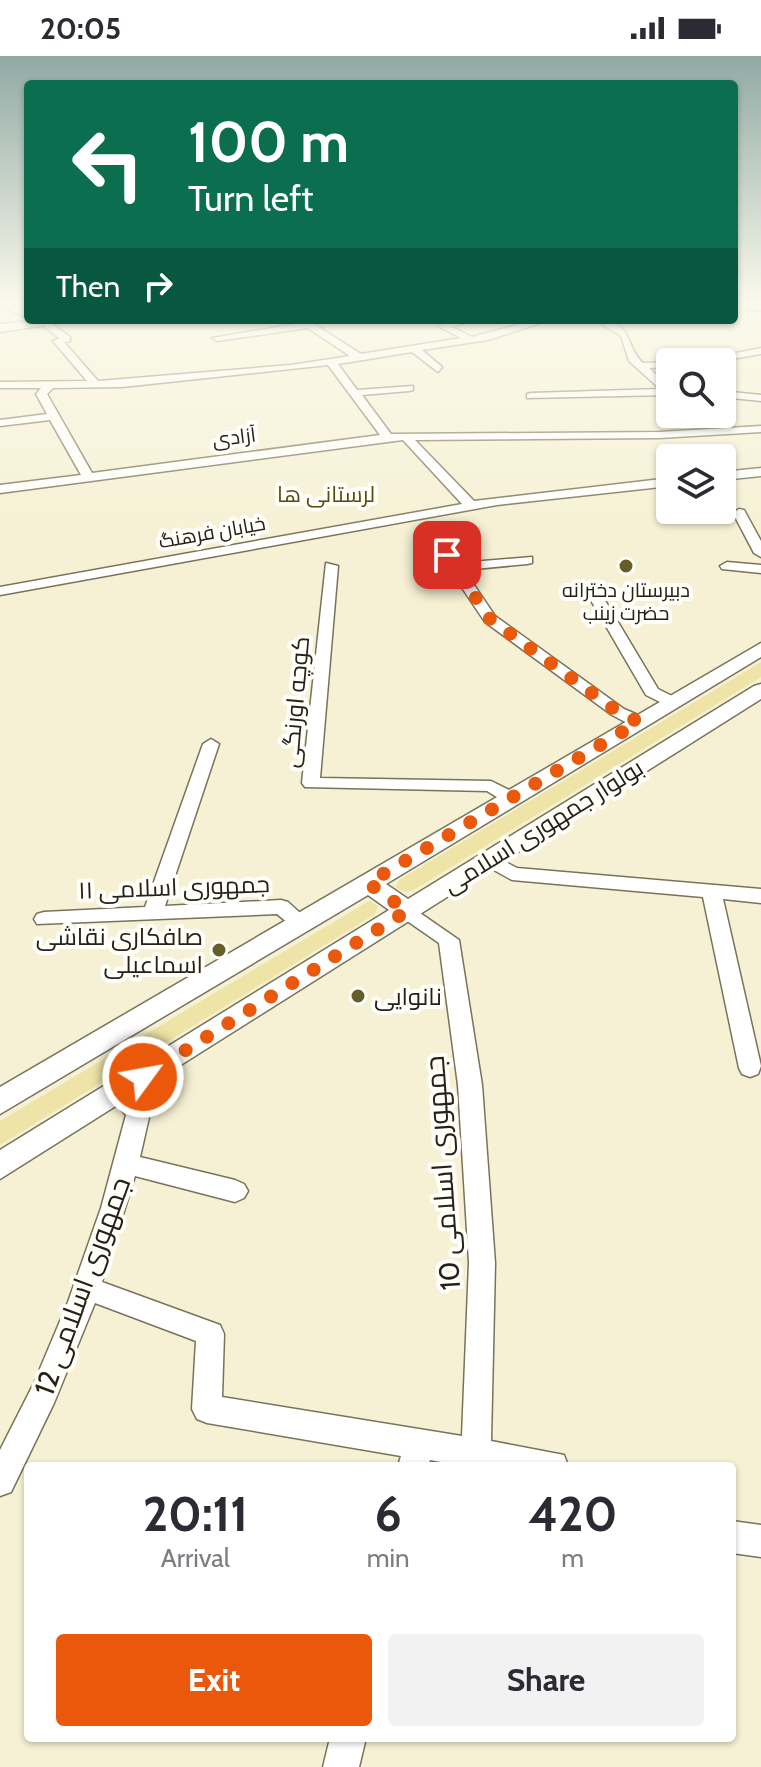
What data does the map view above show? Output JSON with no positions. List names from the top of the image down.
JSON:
{
  "streets": {
    "main road": ["بولوار جمهوری اسلامی"],
    "street": [
      "آزادی",
      "خیابان فرهنگ",
      "کوچه اورنگی",
      "جمهوری اسلامی ۱۱",
      "جمهوری اسلامی 10",
      "جمهوری اسلامی 12"
    ]
  },
  "crossings": [
    ["کوچه اورنگی", "بولوار جمهوری اسلامی"],
    ["بولوار جمهوری اسلامی", "جمهوری اسلامی ۱۱"],
    ["بولوار جمهوری اسلامی", "جمهوری اسلامی 10"],
    ["بولوار جمهوری اسلامی", "جمهوری اسلامی 12"]
  ],
  "districts": ["لرستانی ها"],
  "places": ["دبیرستان دخترانه حضرت زینب", "صافکاری نقاشی اسماعیلی", "نانوایی"],
  "page": {
    "status": "20:05",
    "turn": ["100 m", "Turn left"],
    "then": "Then",
    "eta": [
      "20:11",
      "Arrival",
      "6",
      "min",
      "420",
      "m"
    ],
    "buttons": ["Exit", "Share"]
  }
}
